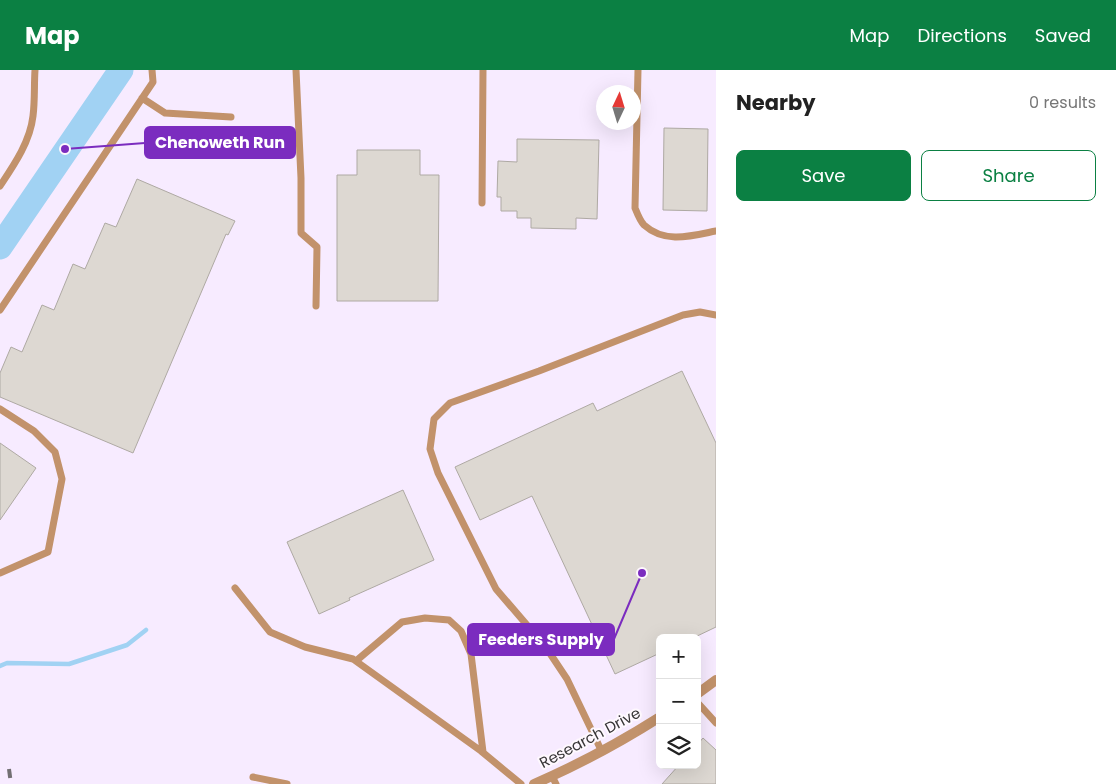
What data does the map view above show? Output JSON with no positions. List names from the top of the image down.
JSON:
{
  "streets": {
    "street": ["Research Drive"]
  },
  "places": ["Chenoweth Run", "Feeders Supply"],
  "north": "top",
  "page": {
    "header": "Map",
    "nav": ["Map", "Directions", "Saved"],
    "heading": ["Nearby", "0 results"],
    "buttons": ["Save", "Share"],
    "map_buttons": ["+", "−"]
  }
}
